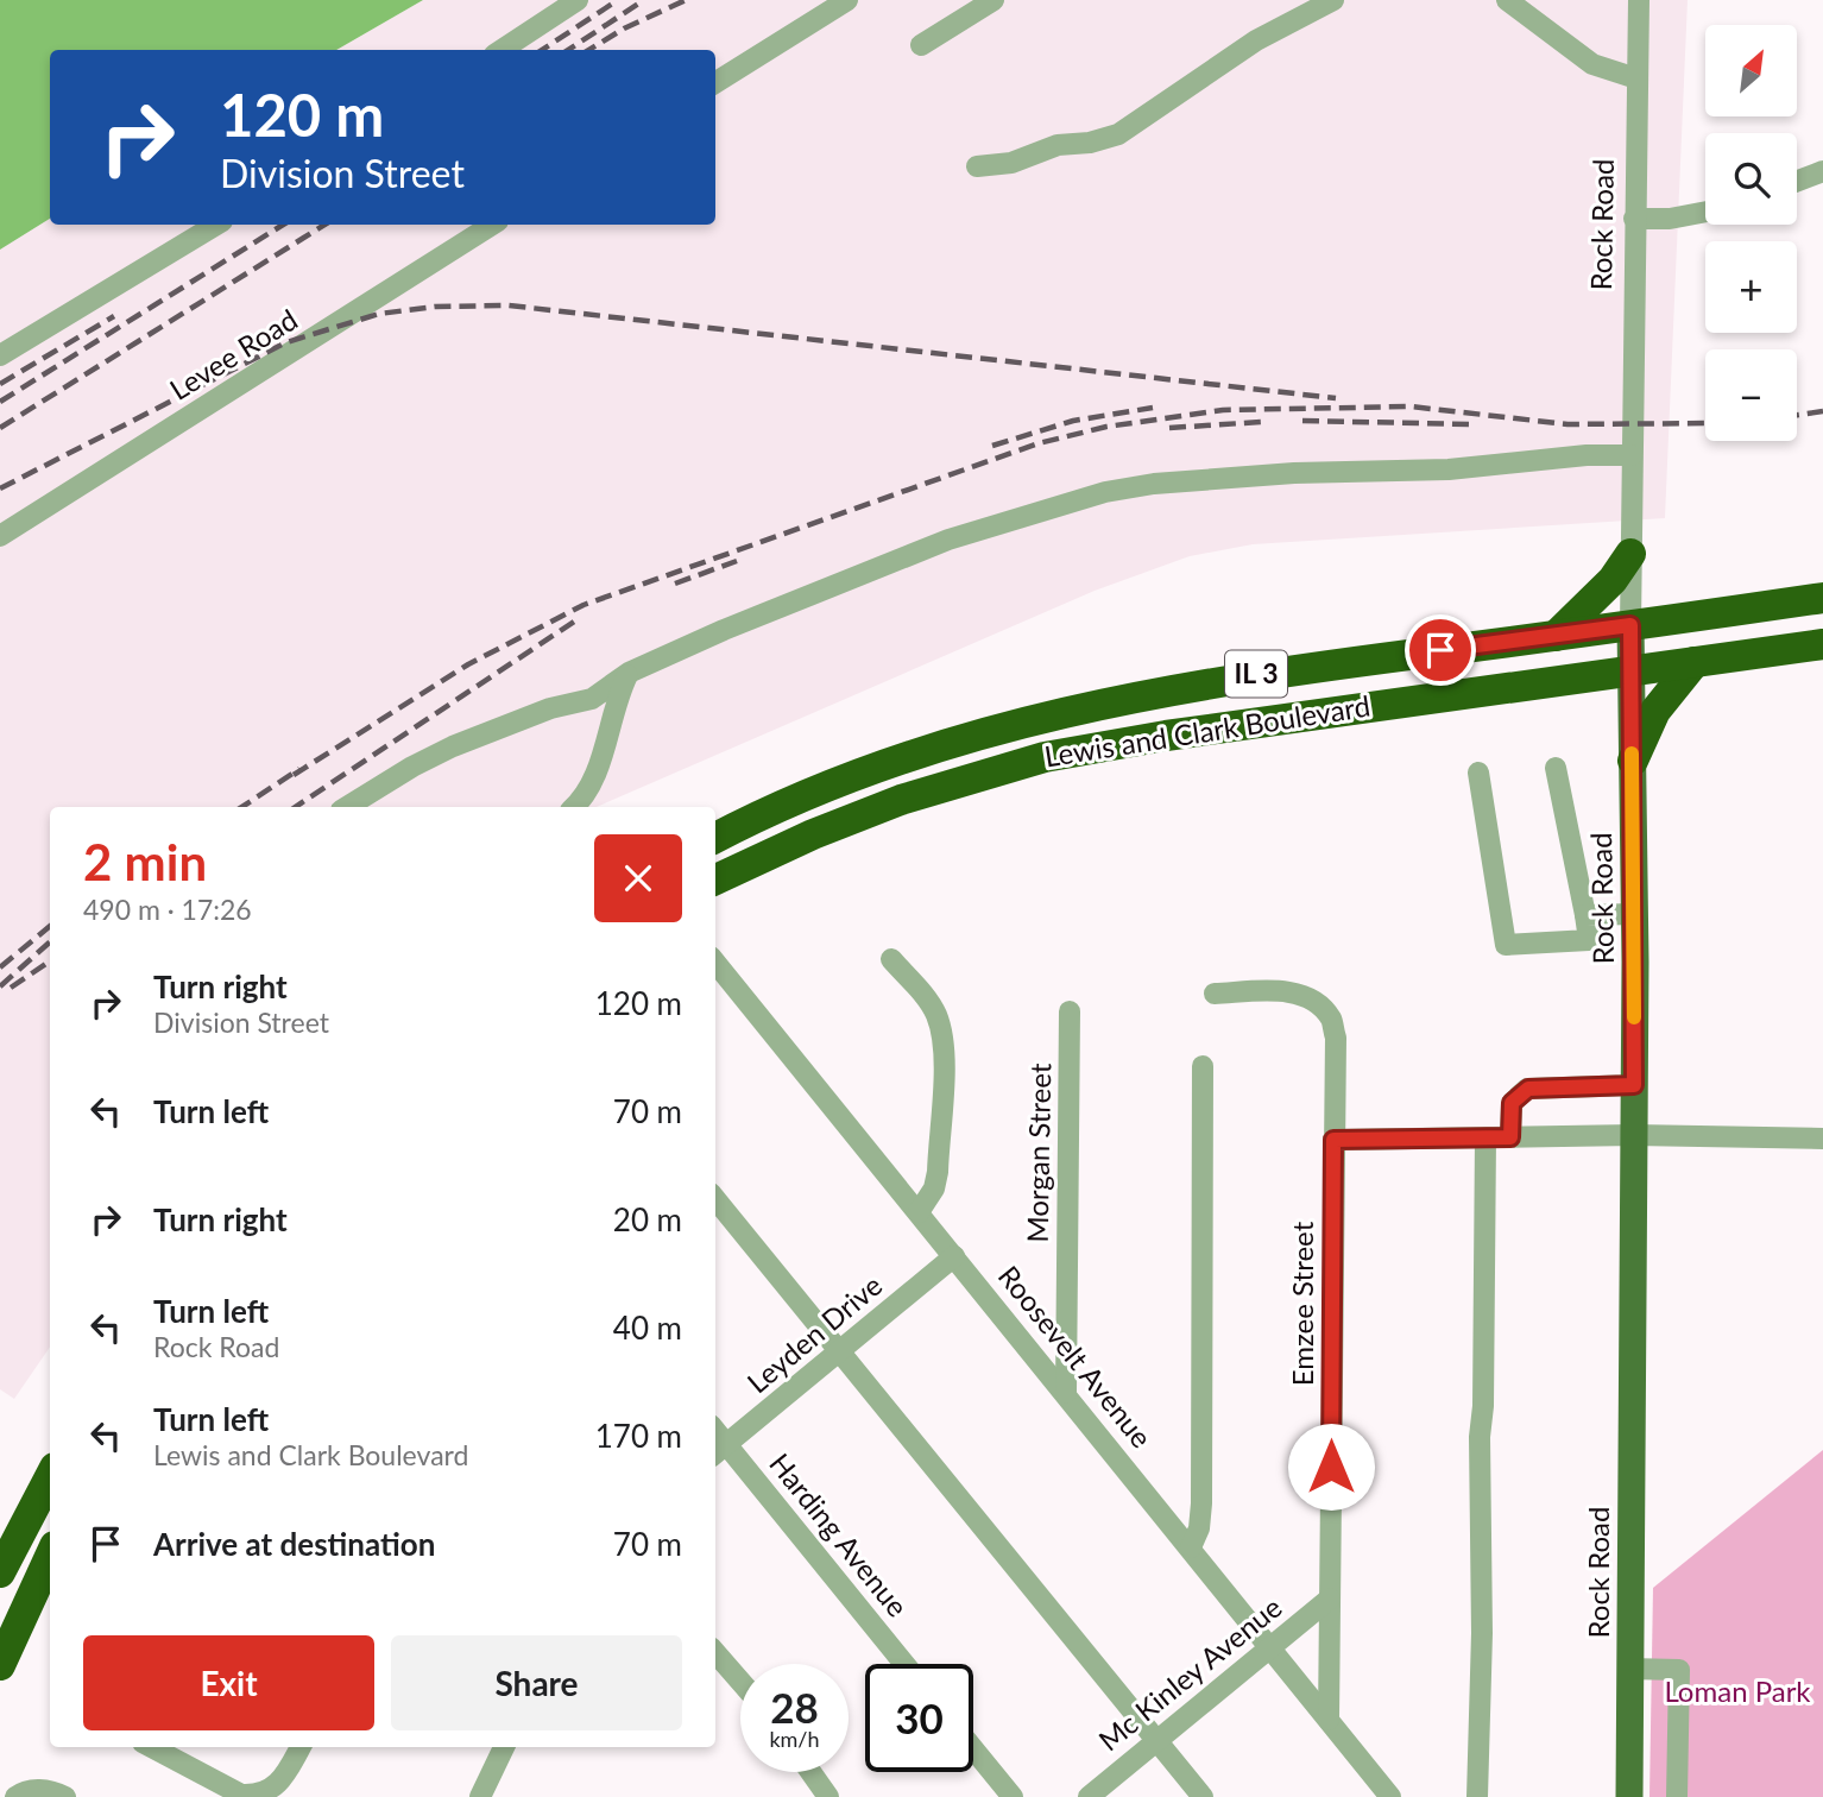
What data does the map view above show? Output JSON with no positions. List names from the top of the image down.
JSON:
{
  "streets": {
    "highway": ["IL 3", "Lewis and Clark Boulevard"],
    "main road": ["Rock Road"],
    "street": [
      "Levee Road",
      "Morgan Street",
      "Emzee Street",
      "Leyden Drive",
      "Roosevelt Avenue",
      "Harding Avenue",
      "Mc Kinley Avenue"
    ]
  },
  "crossings": [
    ["Rock Road", "Lewis and Clark Boulevard"],
    ["Morgan Street", "Roosevelt Avenue"],
    ["Emzee Street", "Roosevelt Avenue"],
    ["Emzee Street", "Mc Kinley Avenue"],
    ["Leyden Drive", "Roosevelt Avenue"],
    ["Leyden Drive", "Harding Avenue"],
    ["Roosevelt Avenue", "Mc Kinley Avenue"]
  ],
  "parks": ["Loman Park"],
  "north": "top right",
  "page": {
    "map_buttons": ["+", "−"],
    "turn": ["120 m", "Division Street"],
    "heading": ["2 min", "490 m · 17:26"],
    "list": [
      {
        "name": "Turn right",
        "note": "Division Street",
        "value": "120 m"
      },
      {
        "name": "Turn left",
        "value": "70 m"
      },
      {
        "name": "Turn right",
        "value": "20 m"
      },
      {
        "name": "Turn left",
        "note": "Rock Road",
        "value": "40 m"
      },
      {
        "name": "Turn left",
        "note": "Lewis and Clark Boulevard",
        "value": "170 m"
      },
      {
        "name": "Arrive at destination",
        "value": "70 m"
      }
    ],
    "buttons": ["Exit", "Share"],
    "speed": "28 km/h",
    "limit": "30"
  }
}
